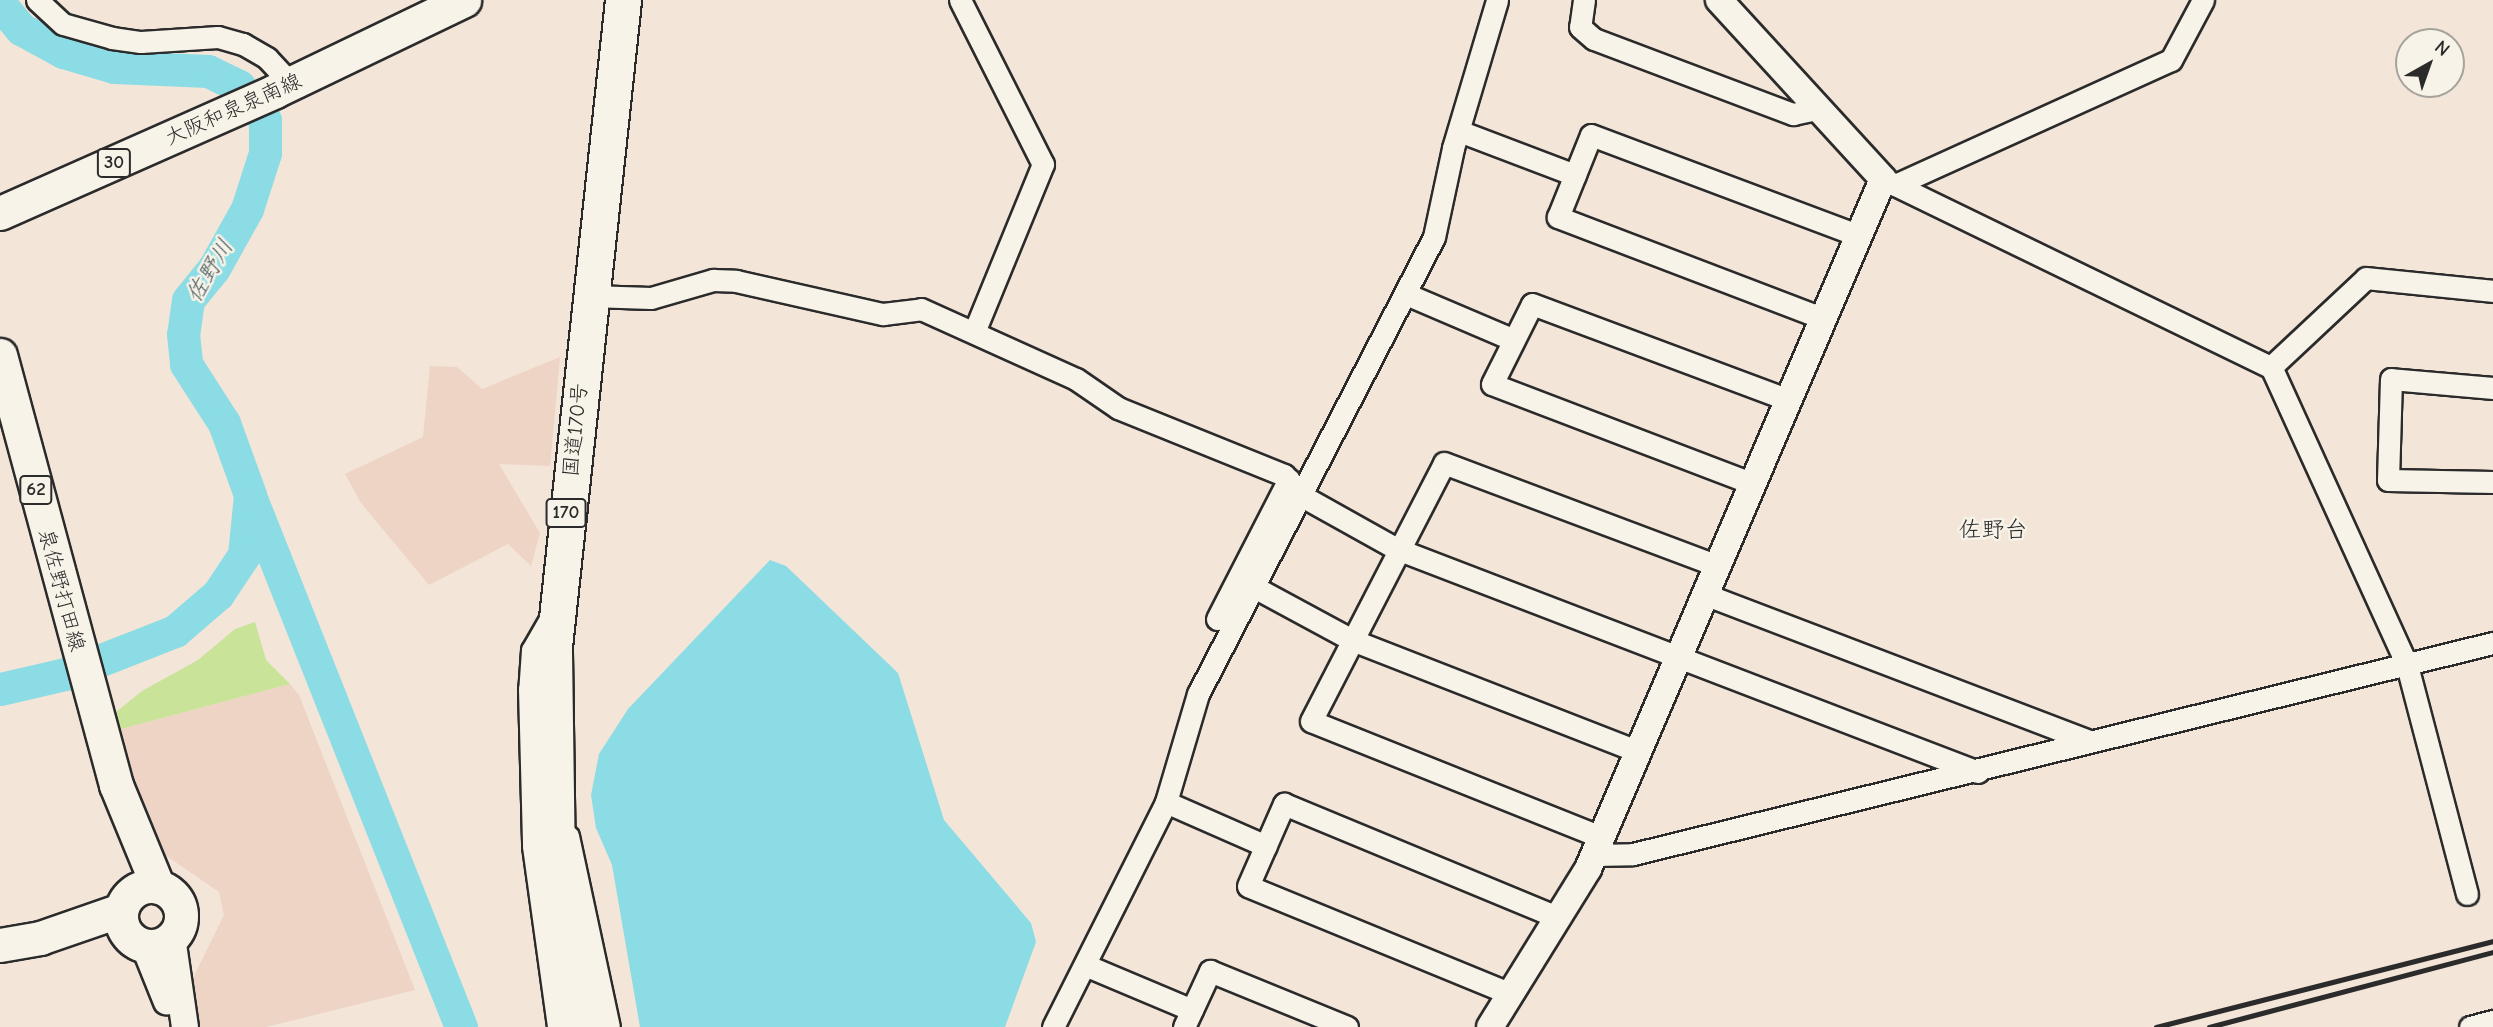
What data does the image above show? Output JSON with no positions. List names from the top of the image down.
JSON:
{
  "streets": {
    "highway": ["国道170号", "170"],
    "main road": [
      "大阪和泉泉南線",
      "30",
      "62",
      "泉佐野打田線"
    ]
  },
  "districts": ["佐野台"],
  "water": ["佐野川"],
  "north": "top right"
}
